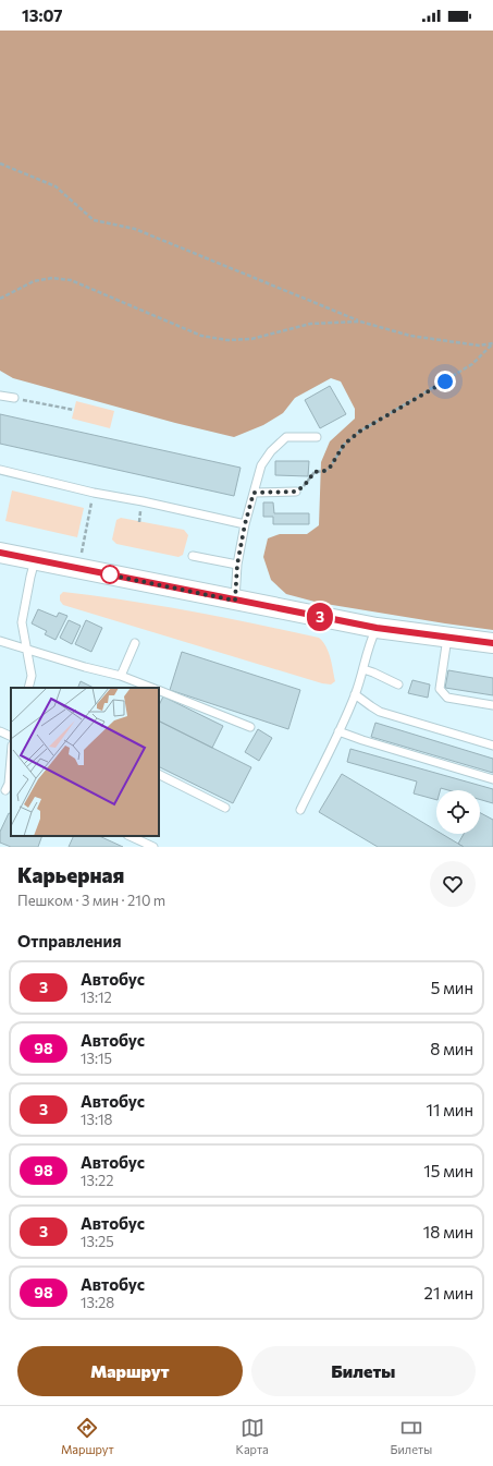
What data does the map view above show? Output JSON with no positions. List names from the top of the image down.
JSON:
{
  "lines": ["bus line 3"],
  "page": {
    "status": "13:07",
    "on_map": "3",
    "heading": [
      ["Карьерная", "Пешком · 3 мин · 210 m"],
      "Отправления"
    ],
    "list": [
      {
        "mark": "3",
        "name": "Автобус",
        "note": "13:12",
        "value": "5 мин"
      },
      {
        "mark": "98",
        "name": "Автобус",
        "note": "13:15",
        "value": "8 мин"
      },
      {
        "mark": "3",
        "name": "Автобус",
        "note": "13:18",
        "value": "11 мин"
      },
      {
        "mark": "98",
        "name": "Автобус",
        "note": "13:22",
        "value": "15 мин"
      },
      {
        "mark": "3",
        "name": "Автобус",
        "note": "13:25",
        "value": "18 мин"
      },
      {
        "mark": "98",
        "name": "Автобус",
        "note": "13:28",
        "value": "21 мин"
      }
    ],
    "buttons": ["Маршрут", "Билеты"],
    "tabs": ["Маршрут", "Карта", "Билеты"]
  }
}
